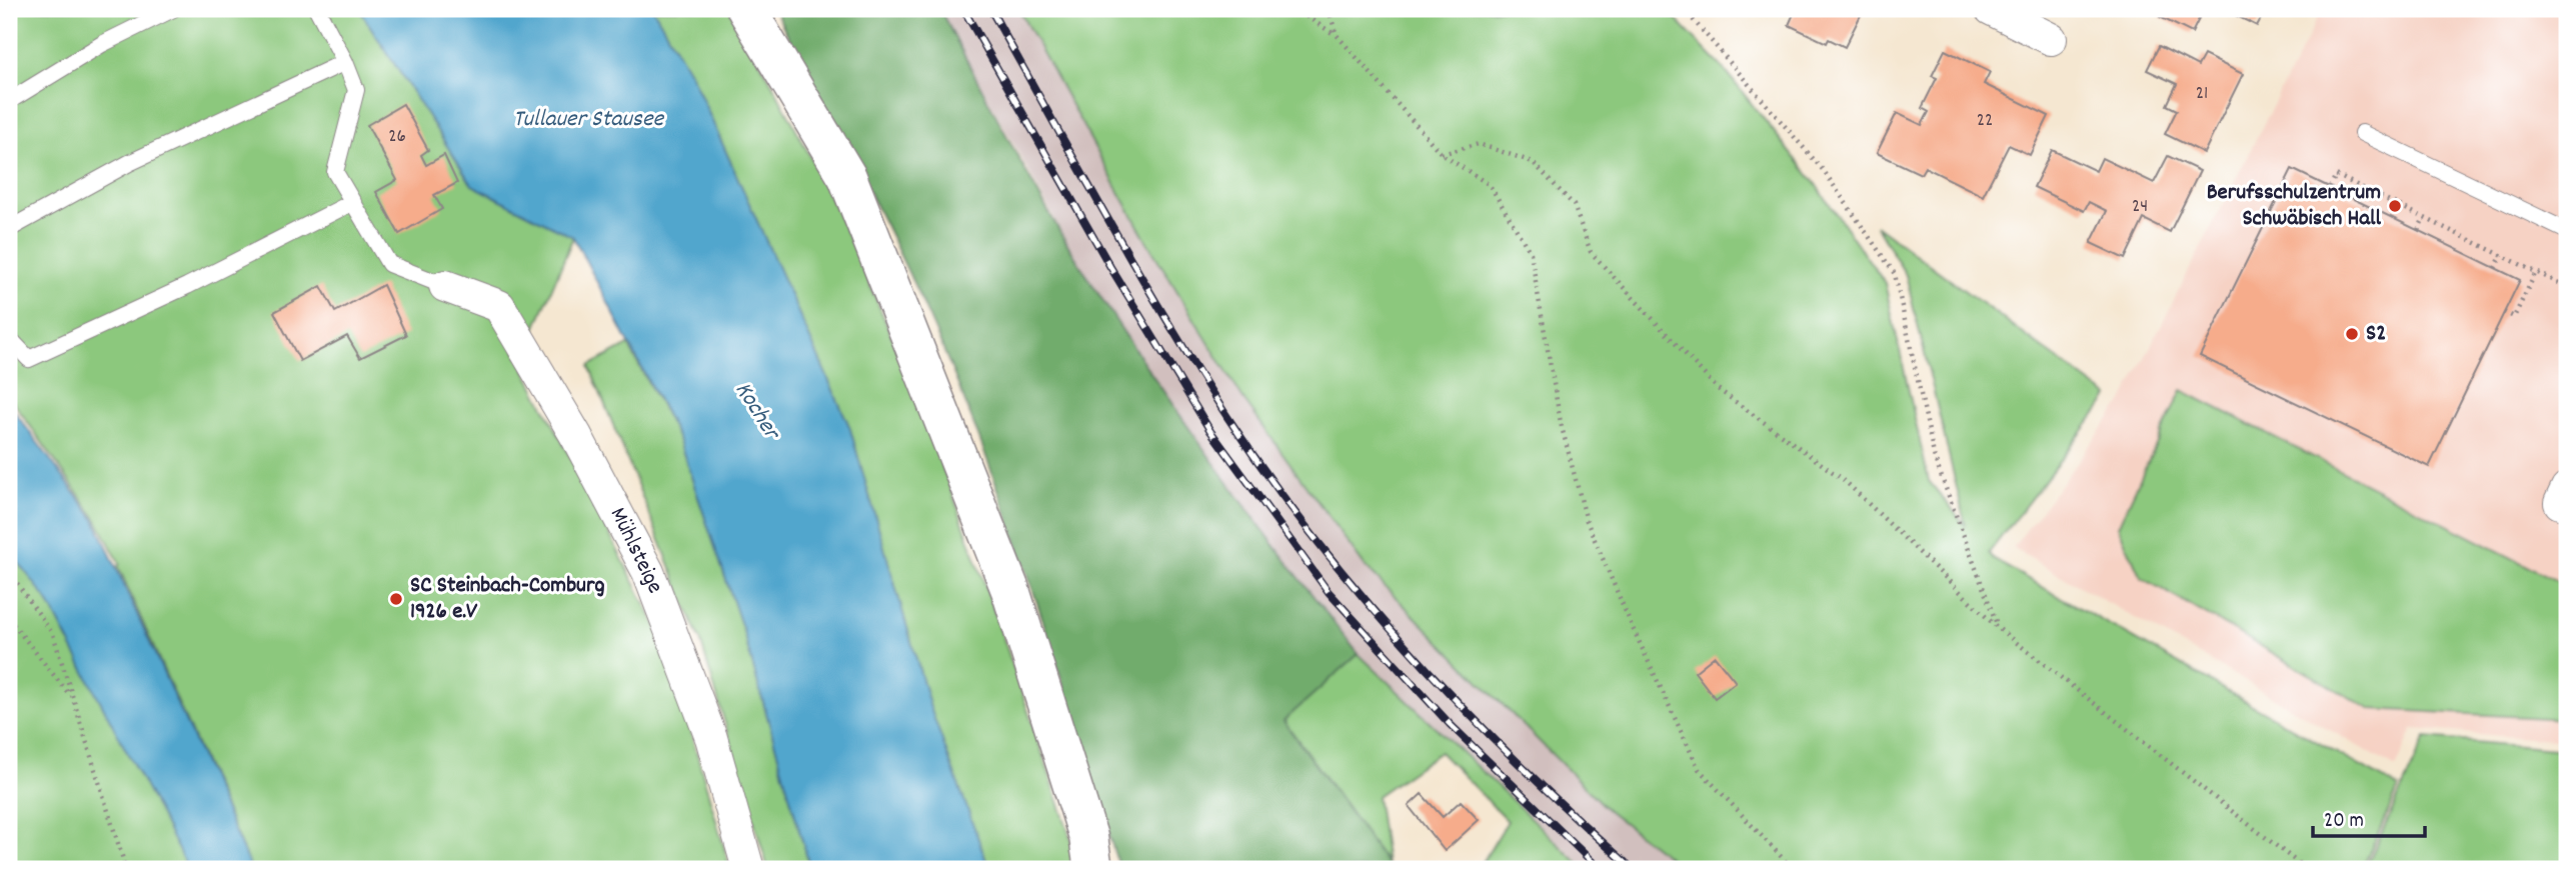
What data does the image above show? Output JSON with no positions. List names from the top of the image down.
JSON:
{
  "streets": {
    "street": ["Mühlsteige"]
  },
  "water": ["Tullauer Stausee", "Kocher"],
  "places": ["Berufsschulzentrum Schwäbisch Hall", "S2", "SC Steinbach-Comburg 1926 e.V"],
  "house_numbers": [
    "21",
    "22",
    "26",
    "24"
  ],
  "scale_bar": "20 m"
}
